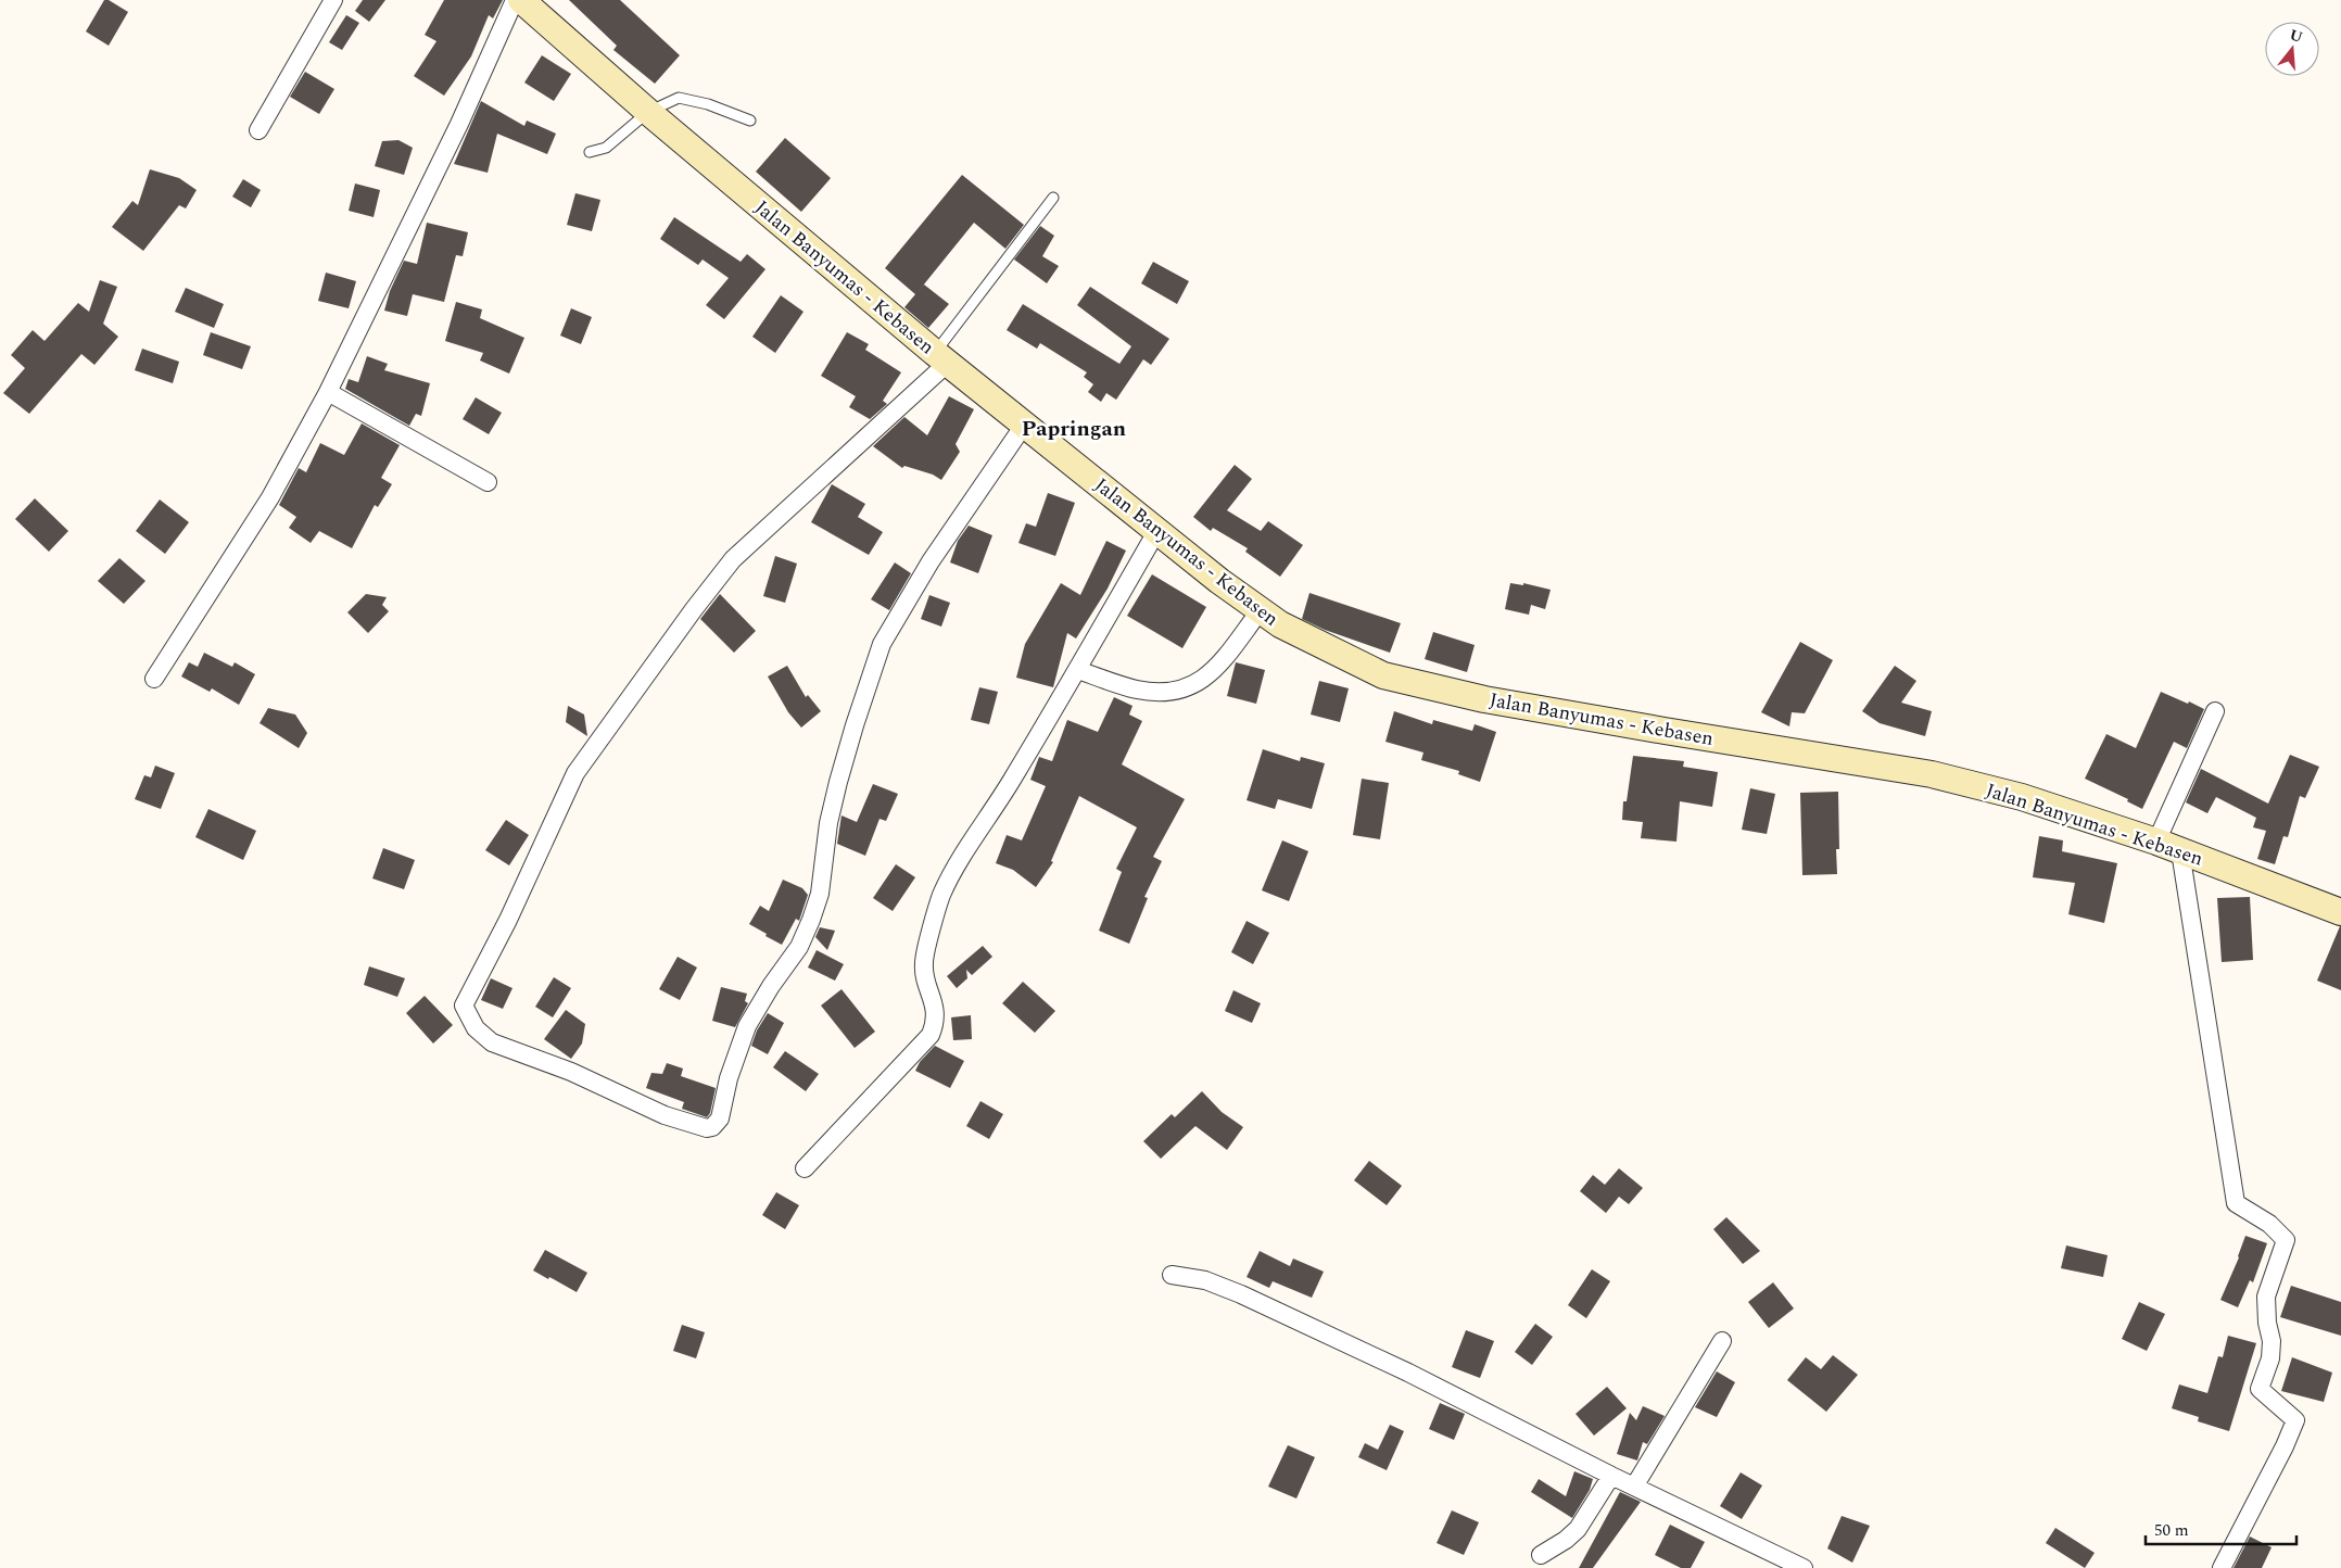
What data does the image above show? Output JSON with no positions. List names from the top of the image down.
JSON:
{
  "streets": {
    "main road": ["Jalan Banyumas - Kebasen"]
  },
  "districts": ["Papringan"],
  "scale_bar": "50 m",
  "north": "top"
}
